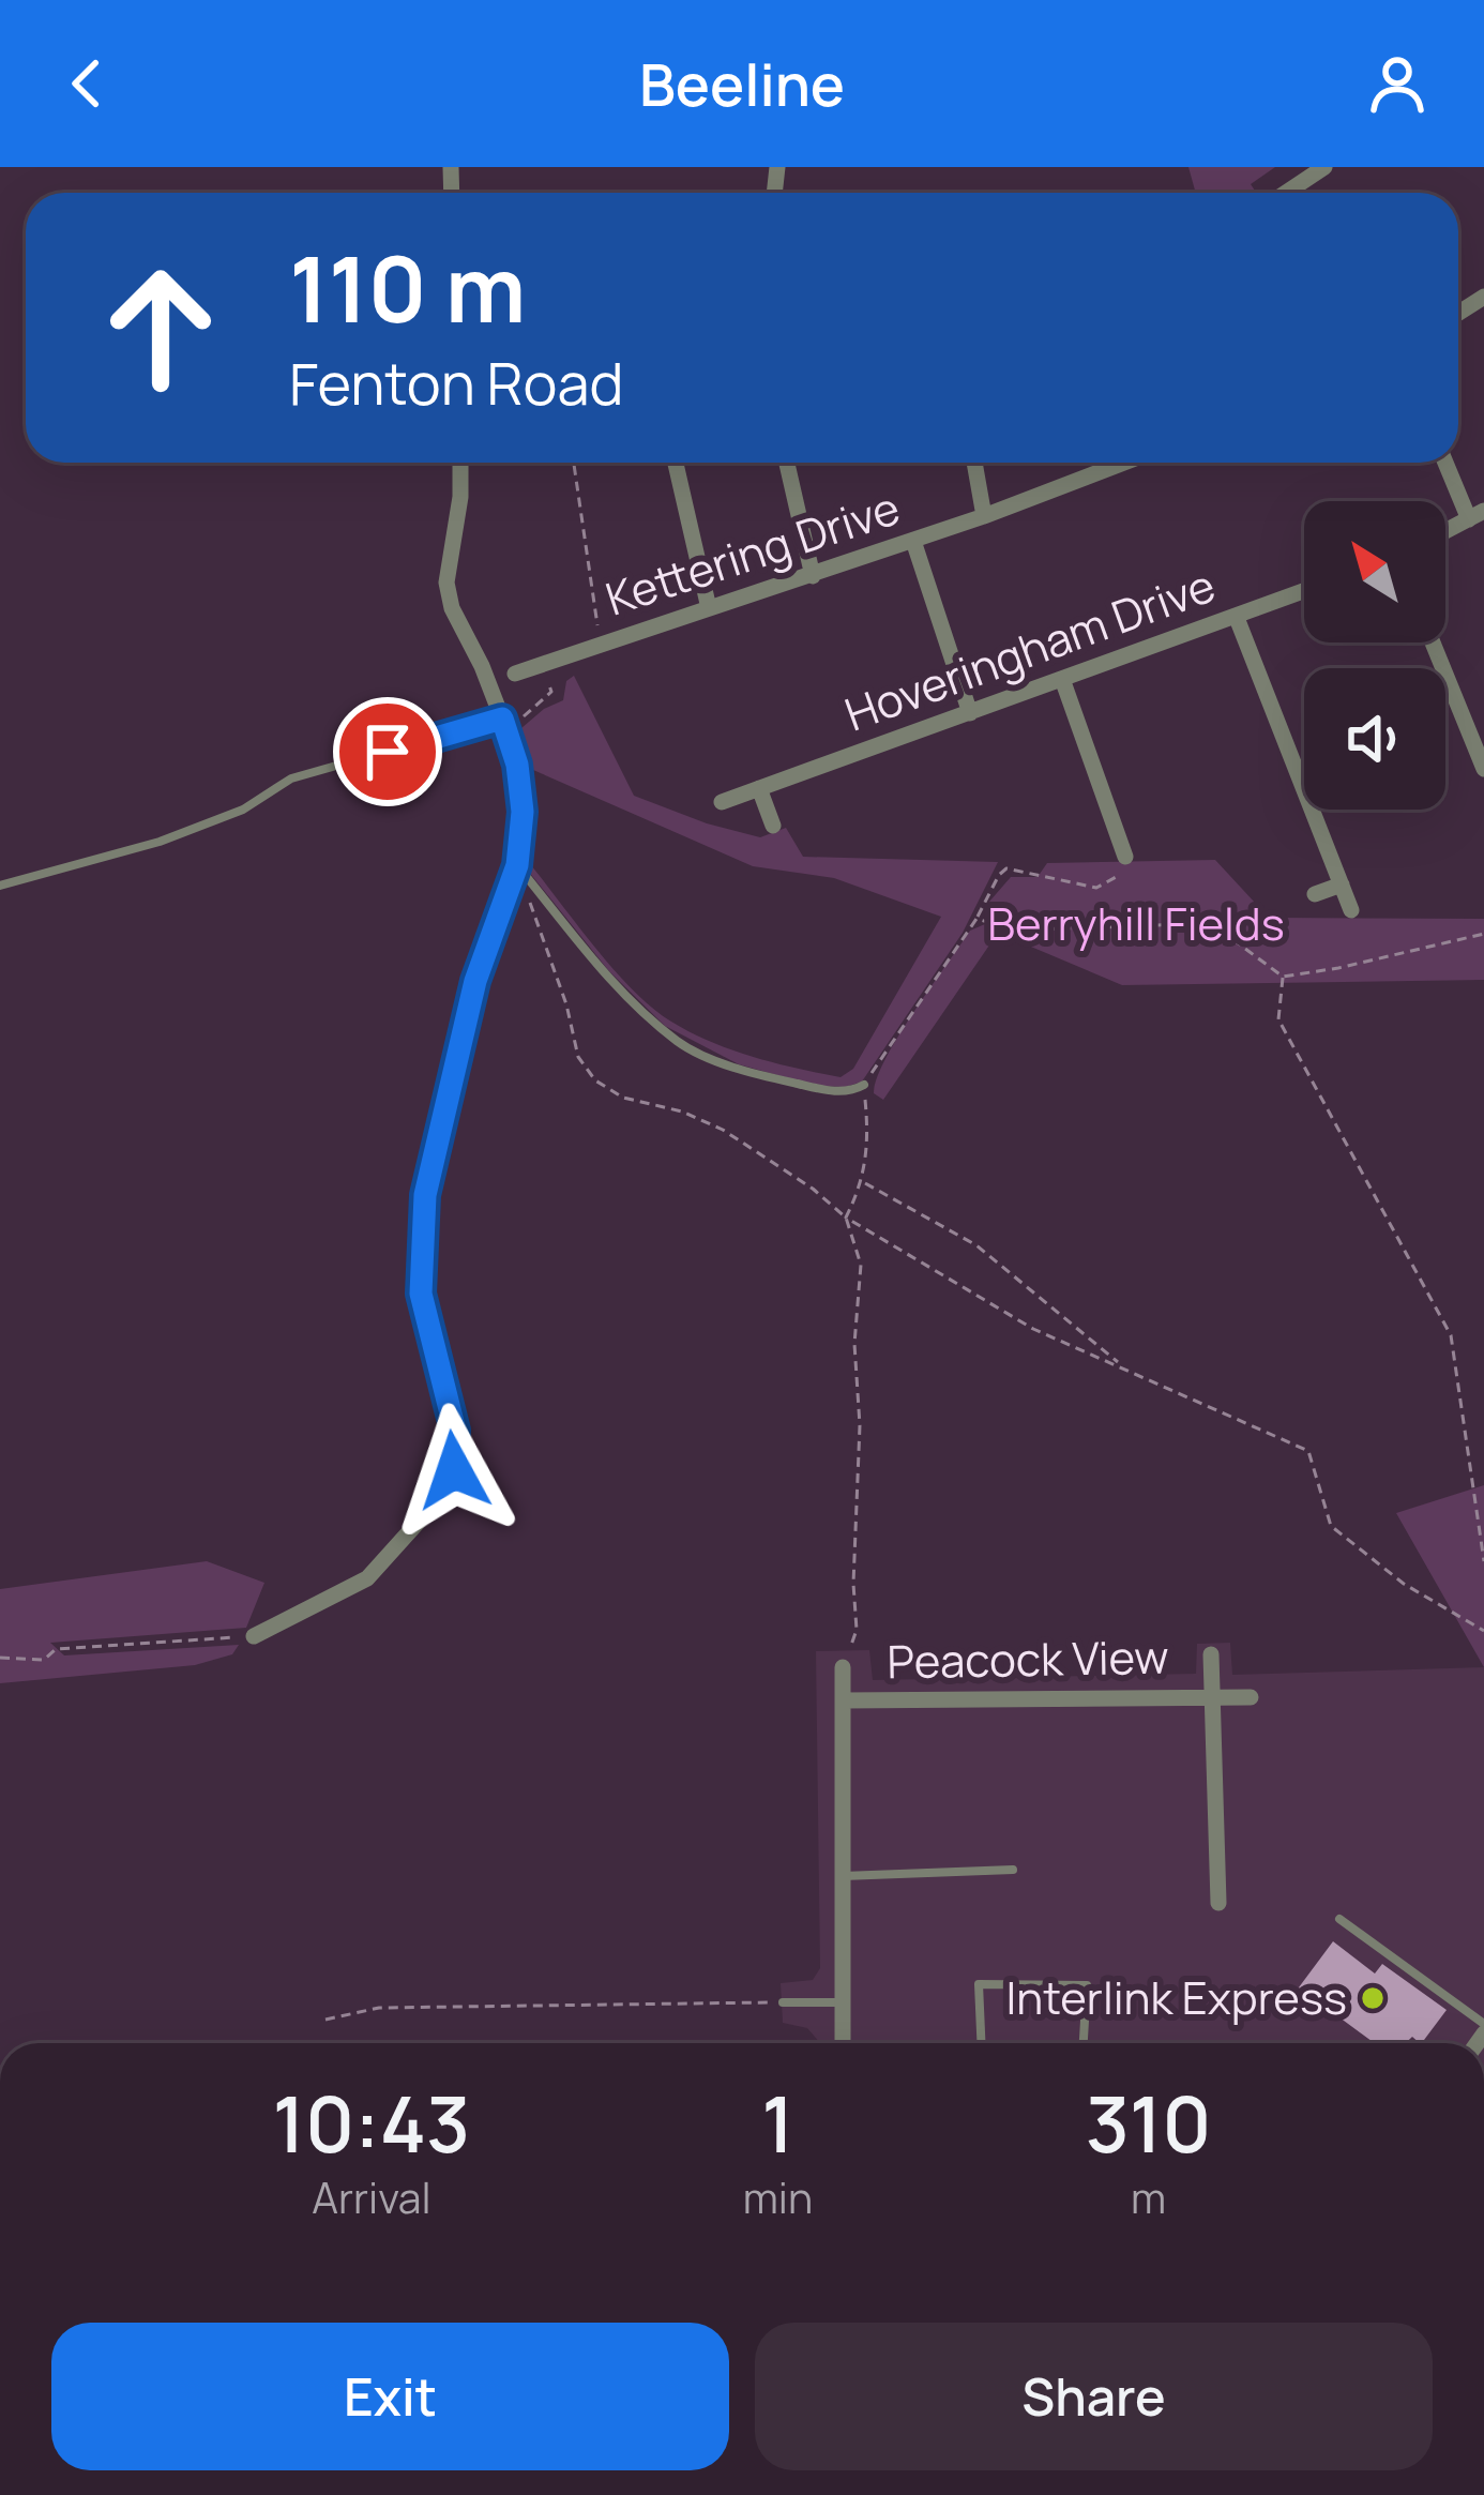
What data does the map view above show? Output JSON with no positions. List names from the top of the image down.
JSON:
{
  "streets": {
    "street": ["Kettering Drive", "Hoveringham Drive", "Peacock View"]
  },
  "parks": ["Berryhill Fields"],
  "places": ["Interlink Express"],
  "north": "top left",
  "page": {
    "header": "Beeline",
    "turn": ["110 m", "Fenton Road"],
    "eta": [
      "10:43",
      "Arrival",
      "1",
      "min",
      "310",
      "m"
    ],
    "buttons": ["Exit", "Share"]
  }
}
